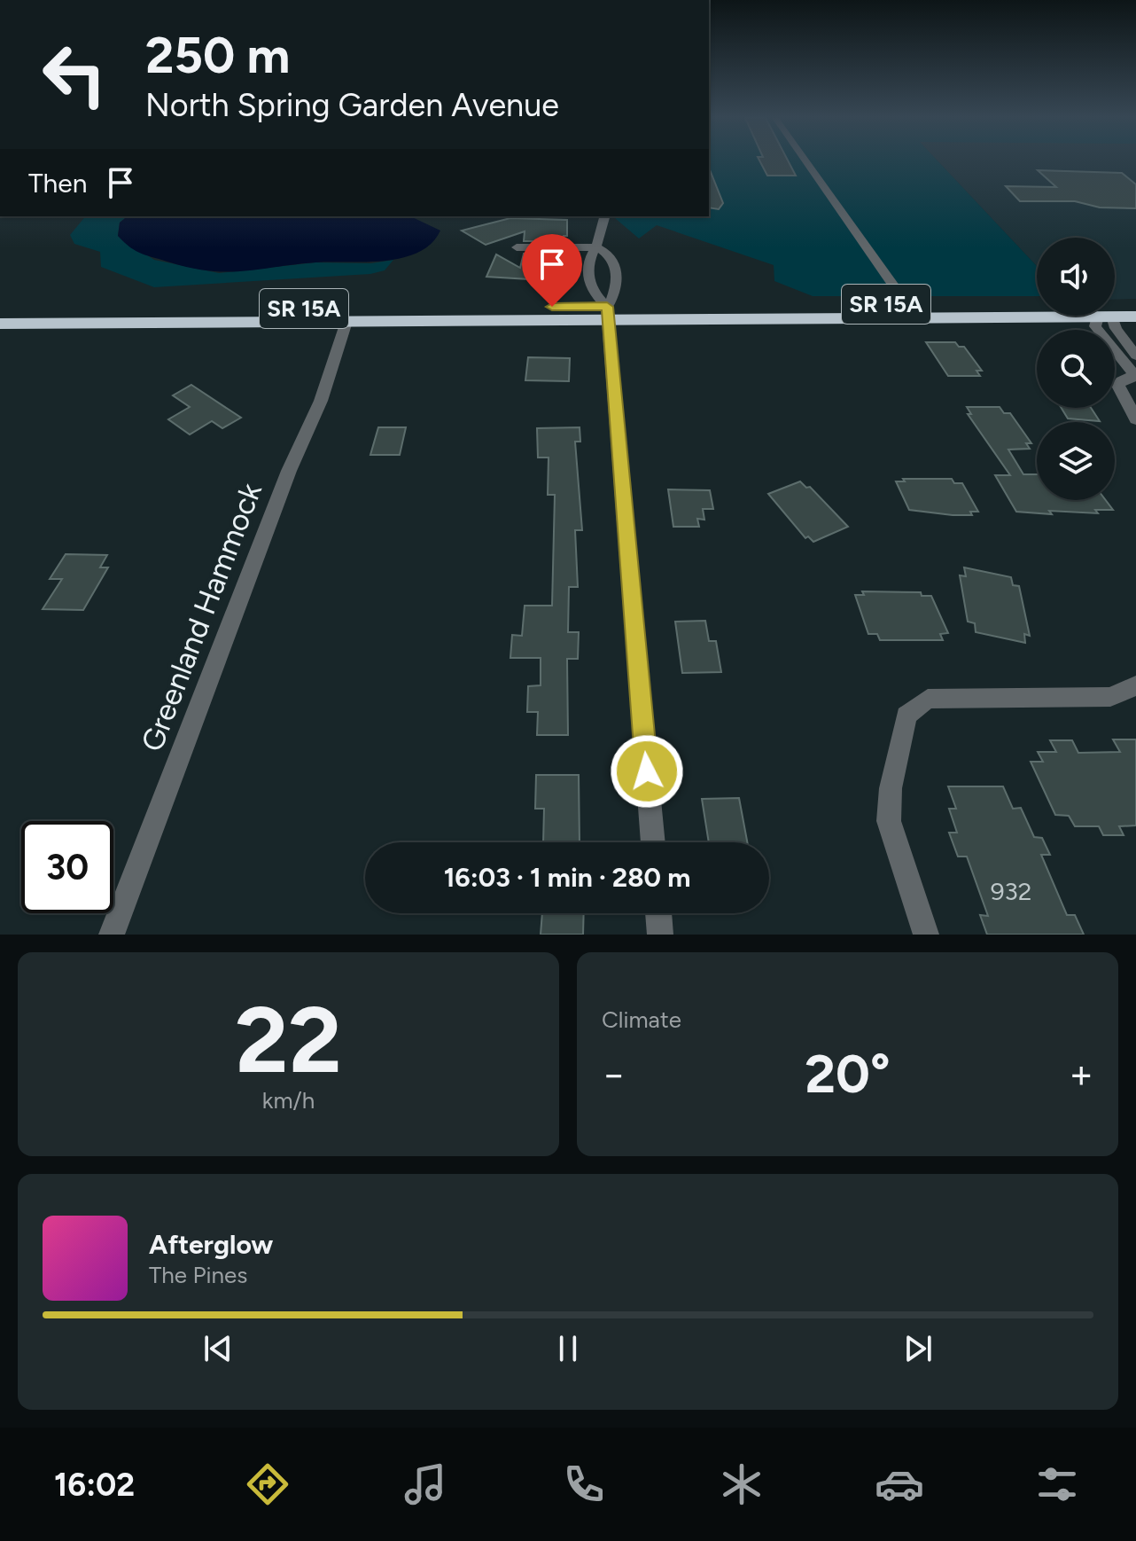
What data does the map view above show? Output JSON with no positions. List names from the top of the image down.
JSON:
{
  "streets": {
    "highway": ["SR 15A"],
    "street": ["Greenland Hammock"]
  },
  "crossings": [
    ["SR 15A", "Greenland Hammock"]
  ],
  "house_numbers": ["932"],
  "page": {
    "turn": ["250 m", "North Spring Garden Avenue"],
    "then": "Then",
    "limit": "30",
    "trip": "16:03 · 1 min · 280 m",
    "tile": [
      ["22", "km/h"],
      "Climate"
    ],
    "heat": ["−", "20°", "+"],
    "song": ["Afterglow", "The Pines"],
    "tabs": "16:02"
  }
}
